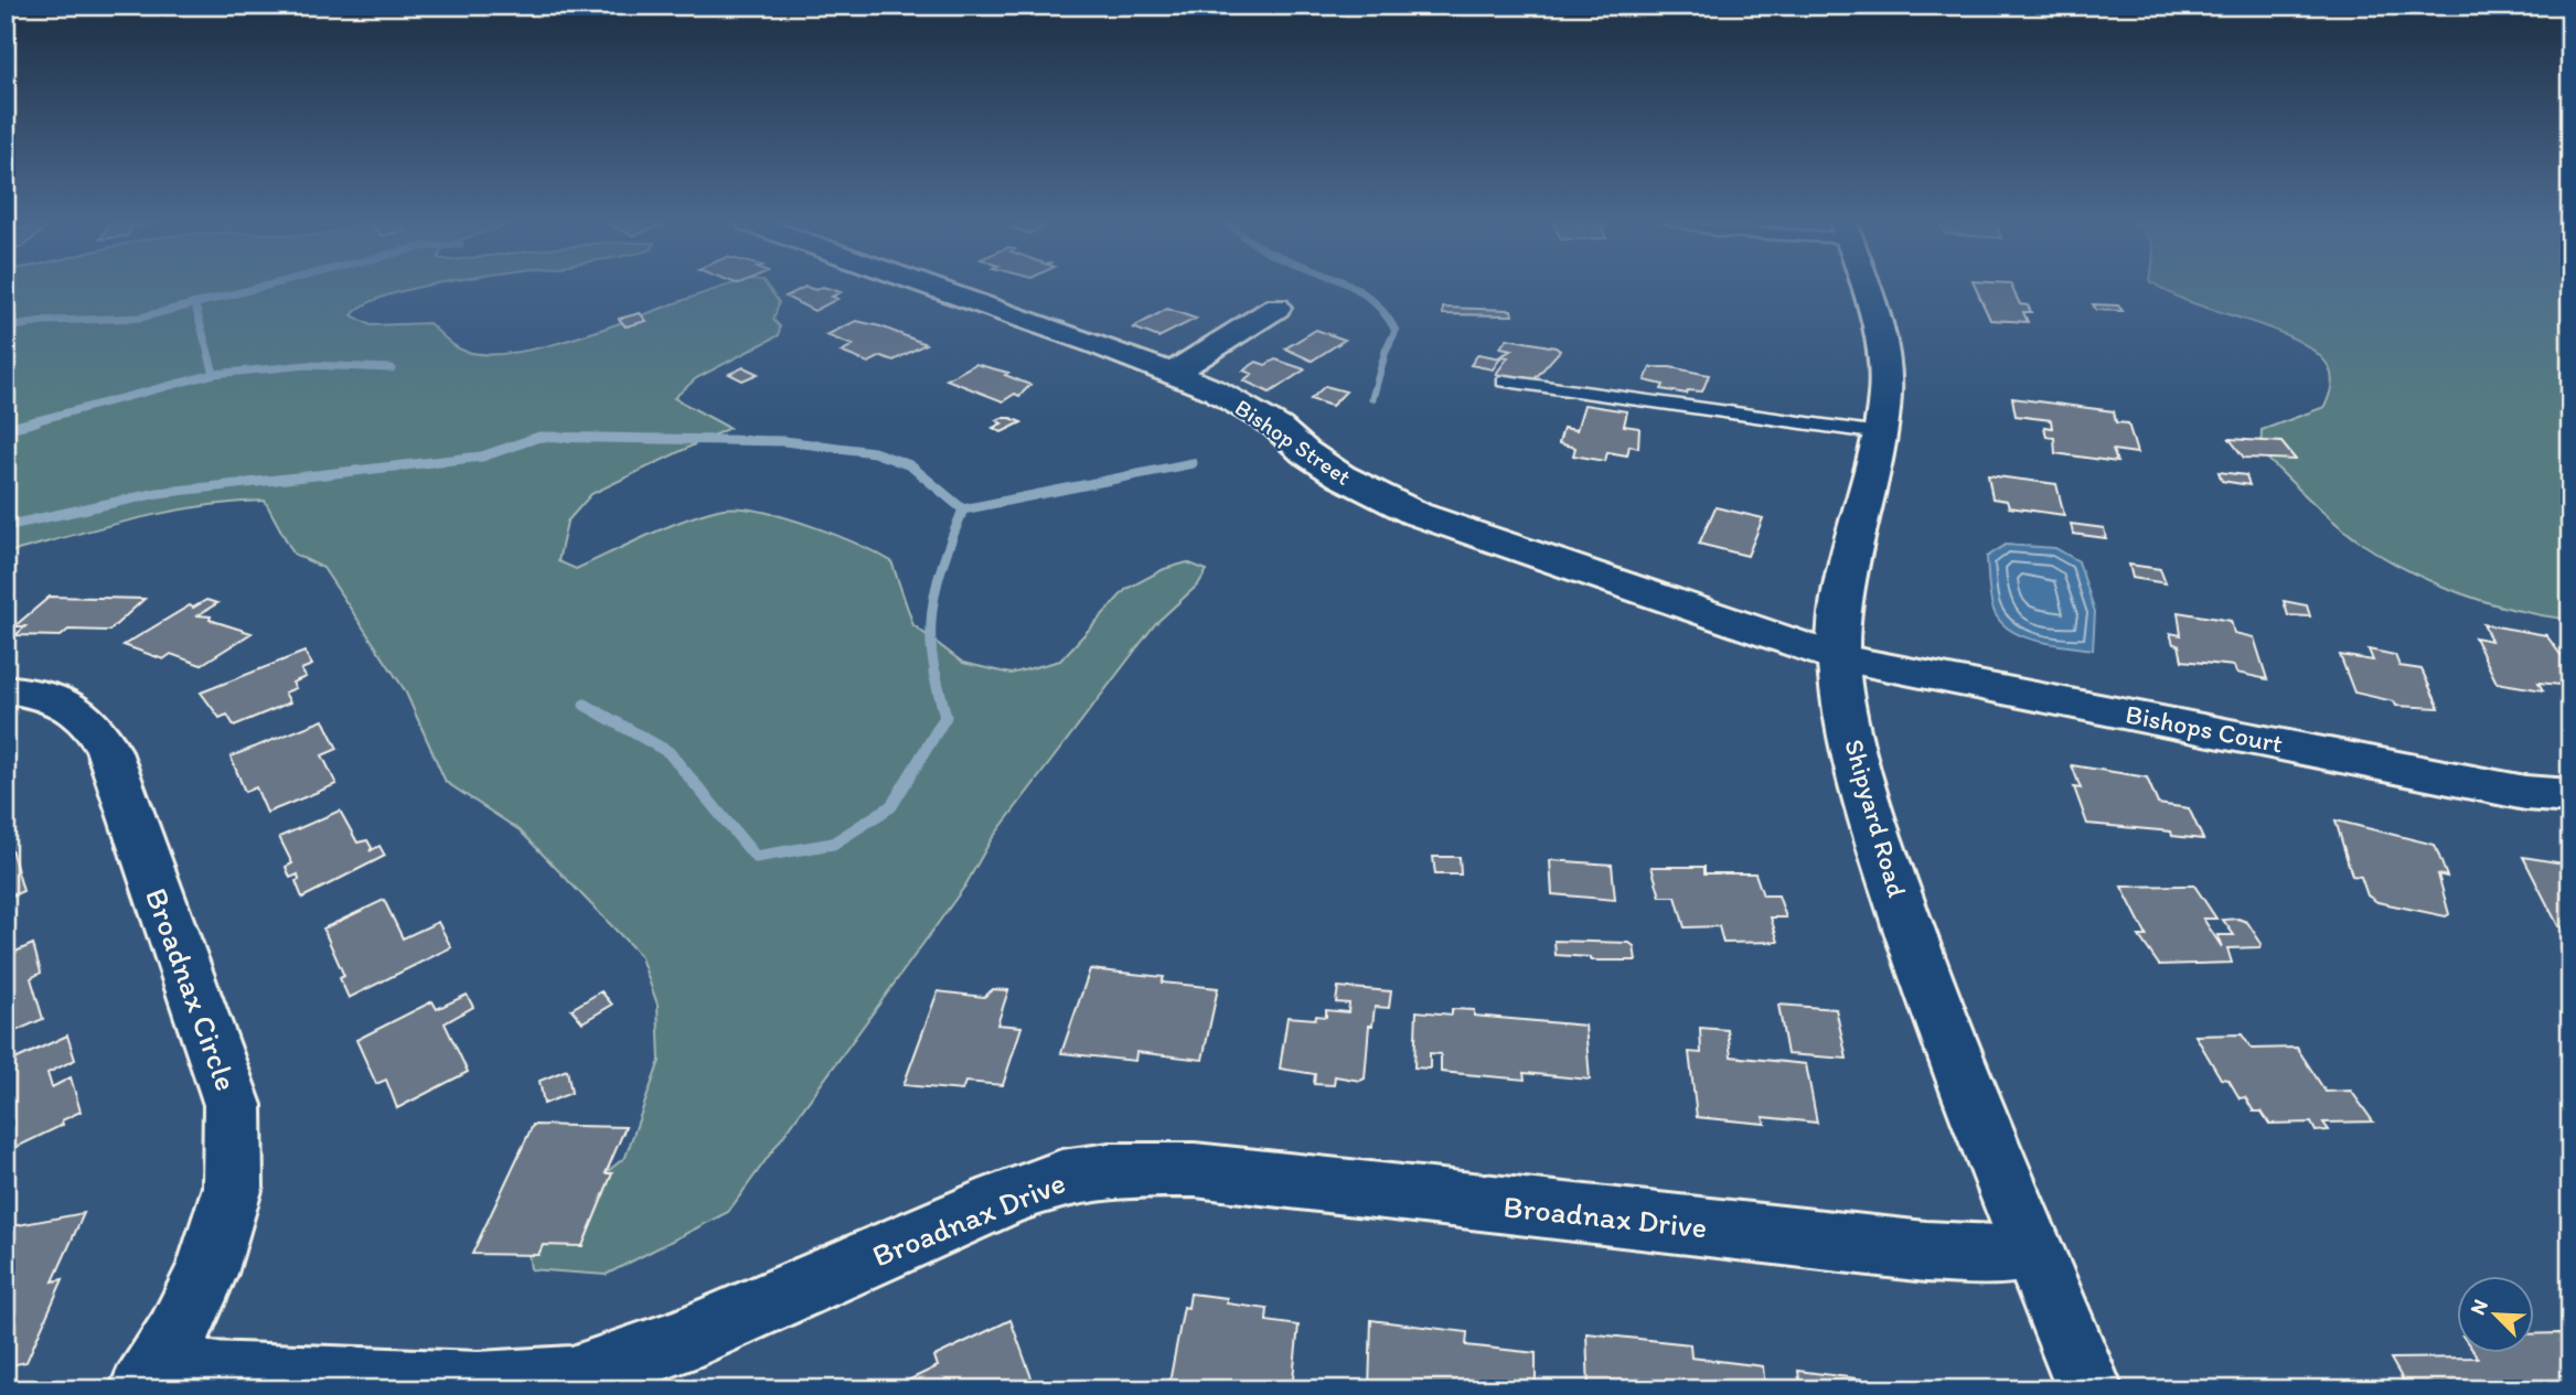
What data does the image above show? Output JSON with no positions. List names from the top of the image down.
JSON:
{
  "streets": {
    "street": [
      "Bishop Street",
      "Bishops Court",
      "Shipyard Road",
      "Broadnax Circle",
      "Broadnax Drive"
    ]
  },
  "crossings": [
    ["Bishop Street", "Bishops Court"],
    ["Bishop Street", "Shipyard Road"],
    ["Bishops Court", "Shipyard Road"],
    ["Shipyard Road", "Broadnax Drive"],
    ["Broadnax Circle", "Broadnax Drive"]
  ],
  "north": "top left"
}
